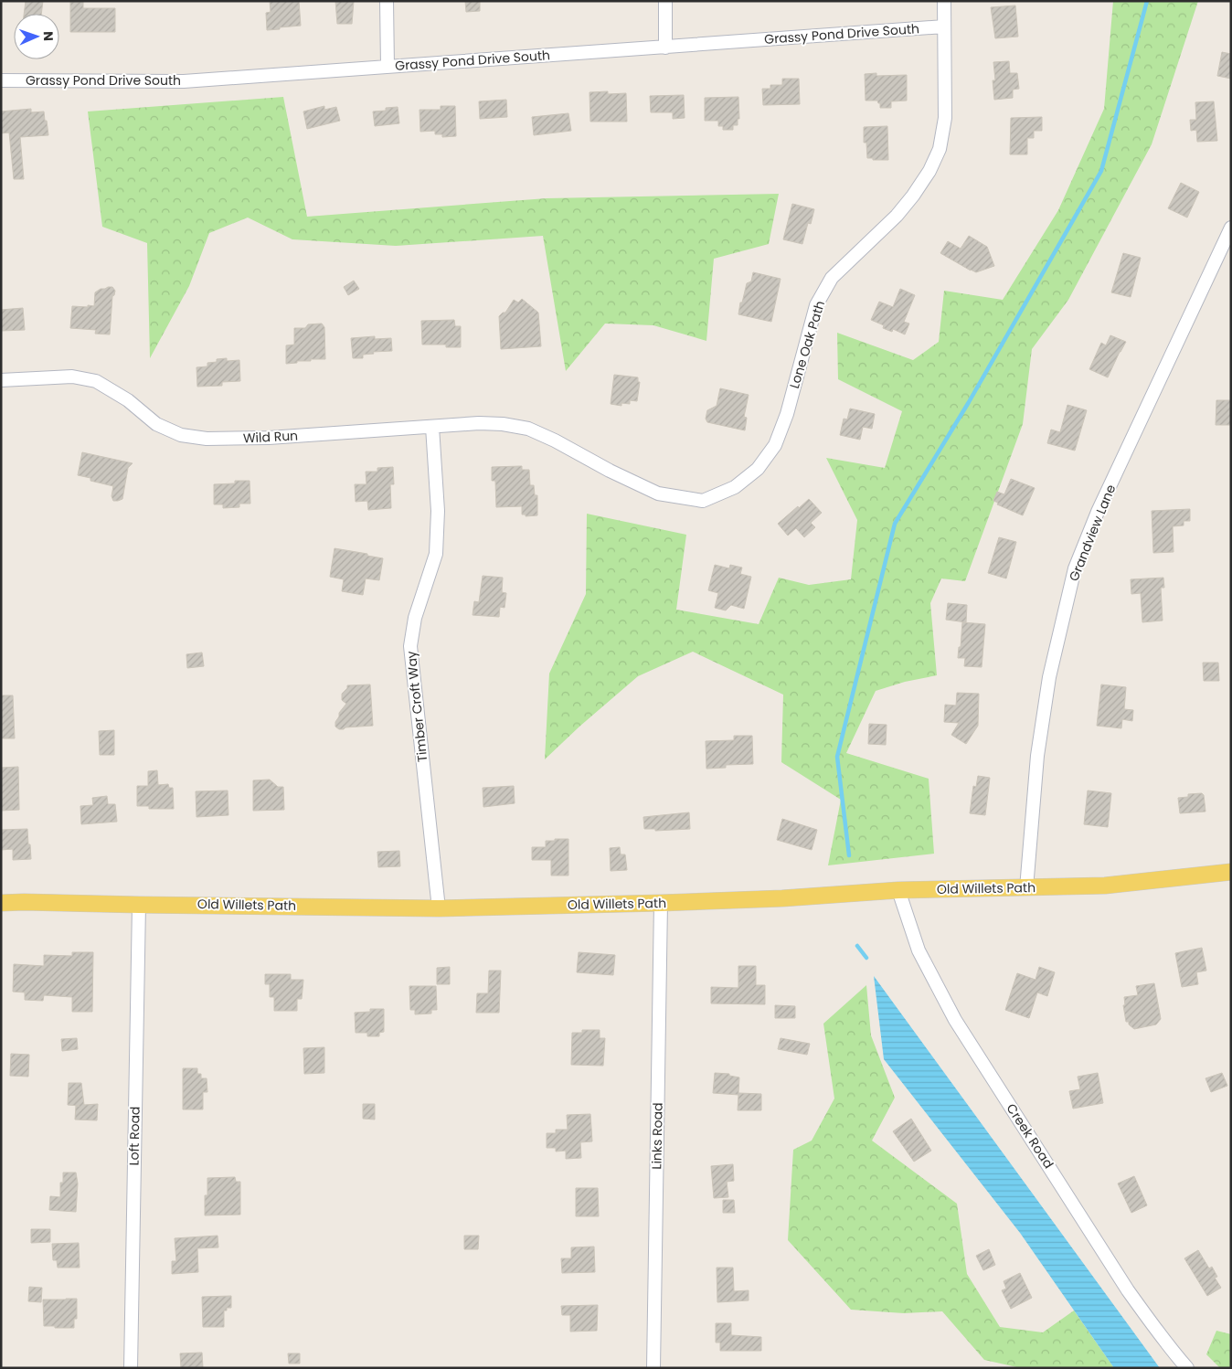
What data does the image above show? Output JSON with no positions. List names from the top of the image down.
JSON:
{
  "streets": {
    "main road": ["Old Willets Path"],
    "street": [
      "Grassy Pond Drive South",
      "Lone Oak Path",
      "Wild Run",
      "Grandview Lane",
      "Timber Croft Way",
      "Loft Road",
      "Links Road",
      "Creek Road"
    ]
  },
  "crossings": [
    ["Grassy Pond Drive South", "Lone Oak Path"],
    ["Lone Oak Path", "Wild Run"],
    ["Wild Run", "Timber Croft Way"],
    ["Grandview Lane", "Old Willets Path"],
    ["Timber Croft Way", "Old Willets Path"],
    ["Old Willets Path", "Loft Road"],
    ["Old Willets Path", "Links Road"],
    ["Old Willets Path", "Creek Road"]
  ],
  "north": "right"
}
